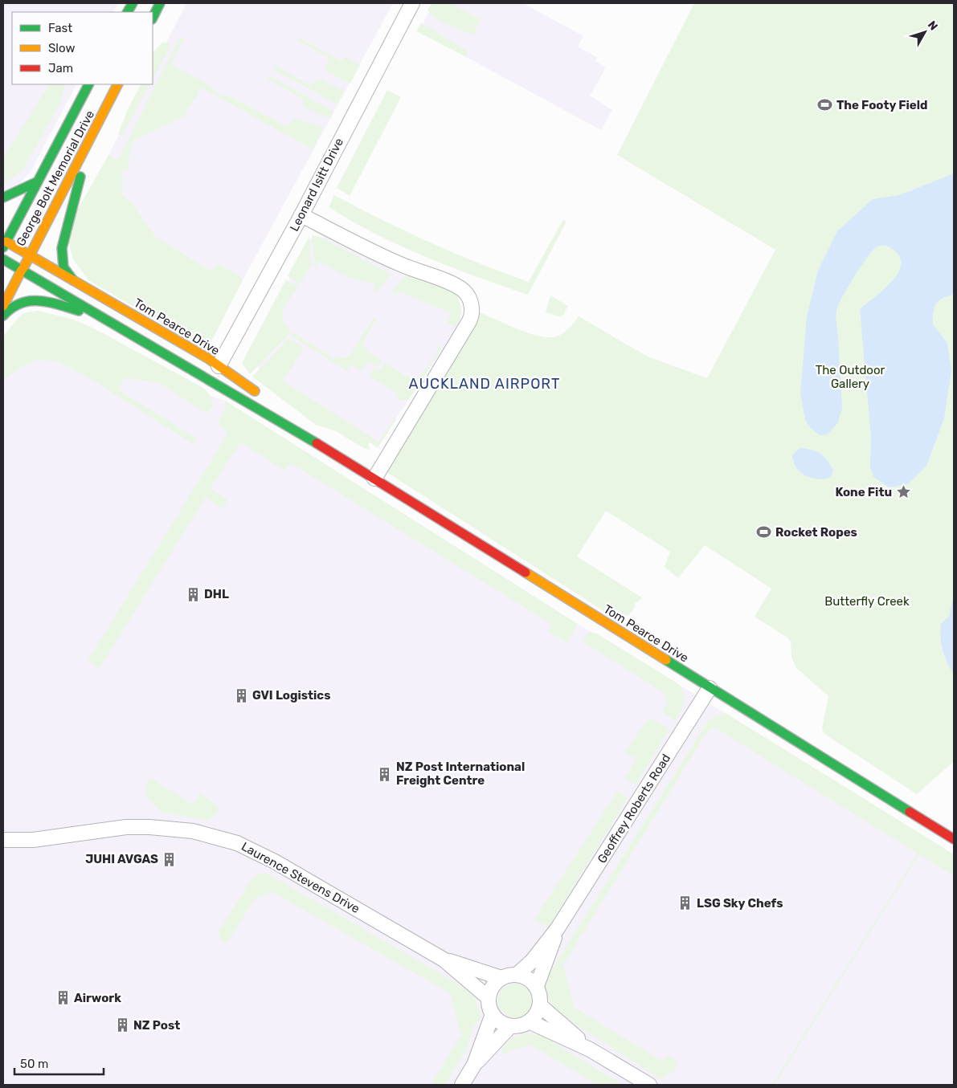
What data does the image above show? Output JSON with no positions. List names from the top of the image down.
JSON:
{
  "streets": {
    "main road": ["George Bolt Memorial Drive", "Tom Pearce Drive"],
    "street": ["Leonard Isitt Drive", "Geoffrey Roberts Road", "Laurence Stevens Drive"]
  },
  "crossings": [
    ["George Bolt Memorial Drive", "Tom Pearce Drive"],
    ["Leonard Isitt Drive", "Tom Pearce Drive"],
    ["Tom Pearce Drive", "Geoffrey Roberts Road"],
    ["Geoffrey Roberts Road", "Laurence Stevens Drive"]
  ],
  "districts": ["AUCKLAND AIRPORT"],
  "parks": ["The Outdoor Gallery", "Butterfly Creek"],
  "places": {
    "sports": ["The Footy Field", "Rocket Ropes"],
    "place": ["Kone Fitu"],
    "building": [
      "DHL",
      "GVI Logistics",
      "NZ Post International Freight Centre",
      "JUHI AVGAS",
      "LSG Sky Chefs",
      "Airwork",
      "NZ Post"
    ]
  },
  "legend": ["Fast", "Slow", "Jam"],
  "scale_bar": "50 m",
  "north": "top right"
}
